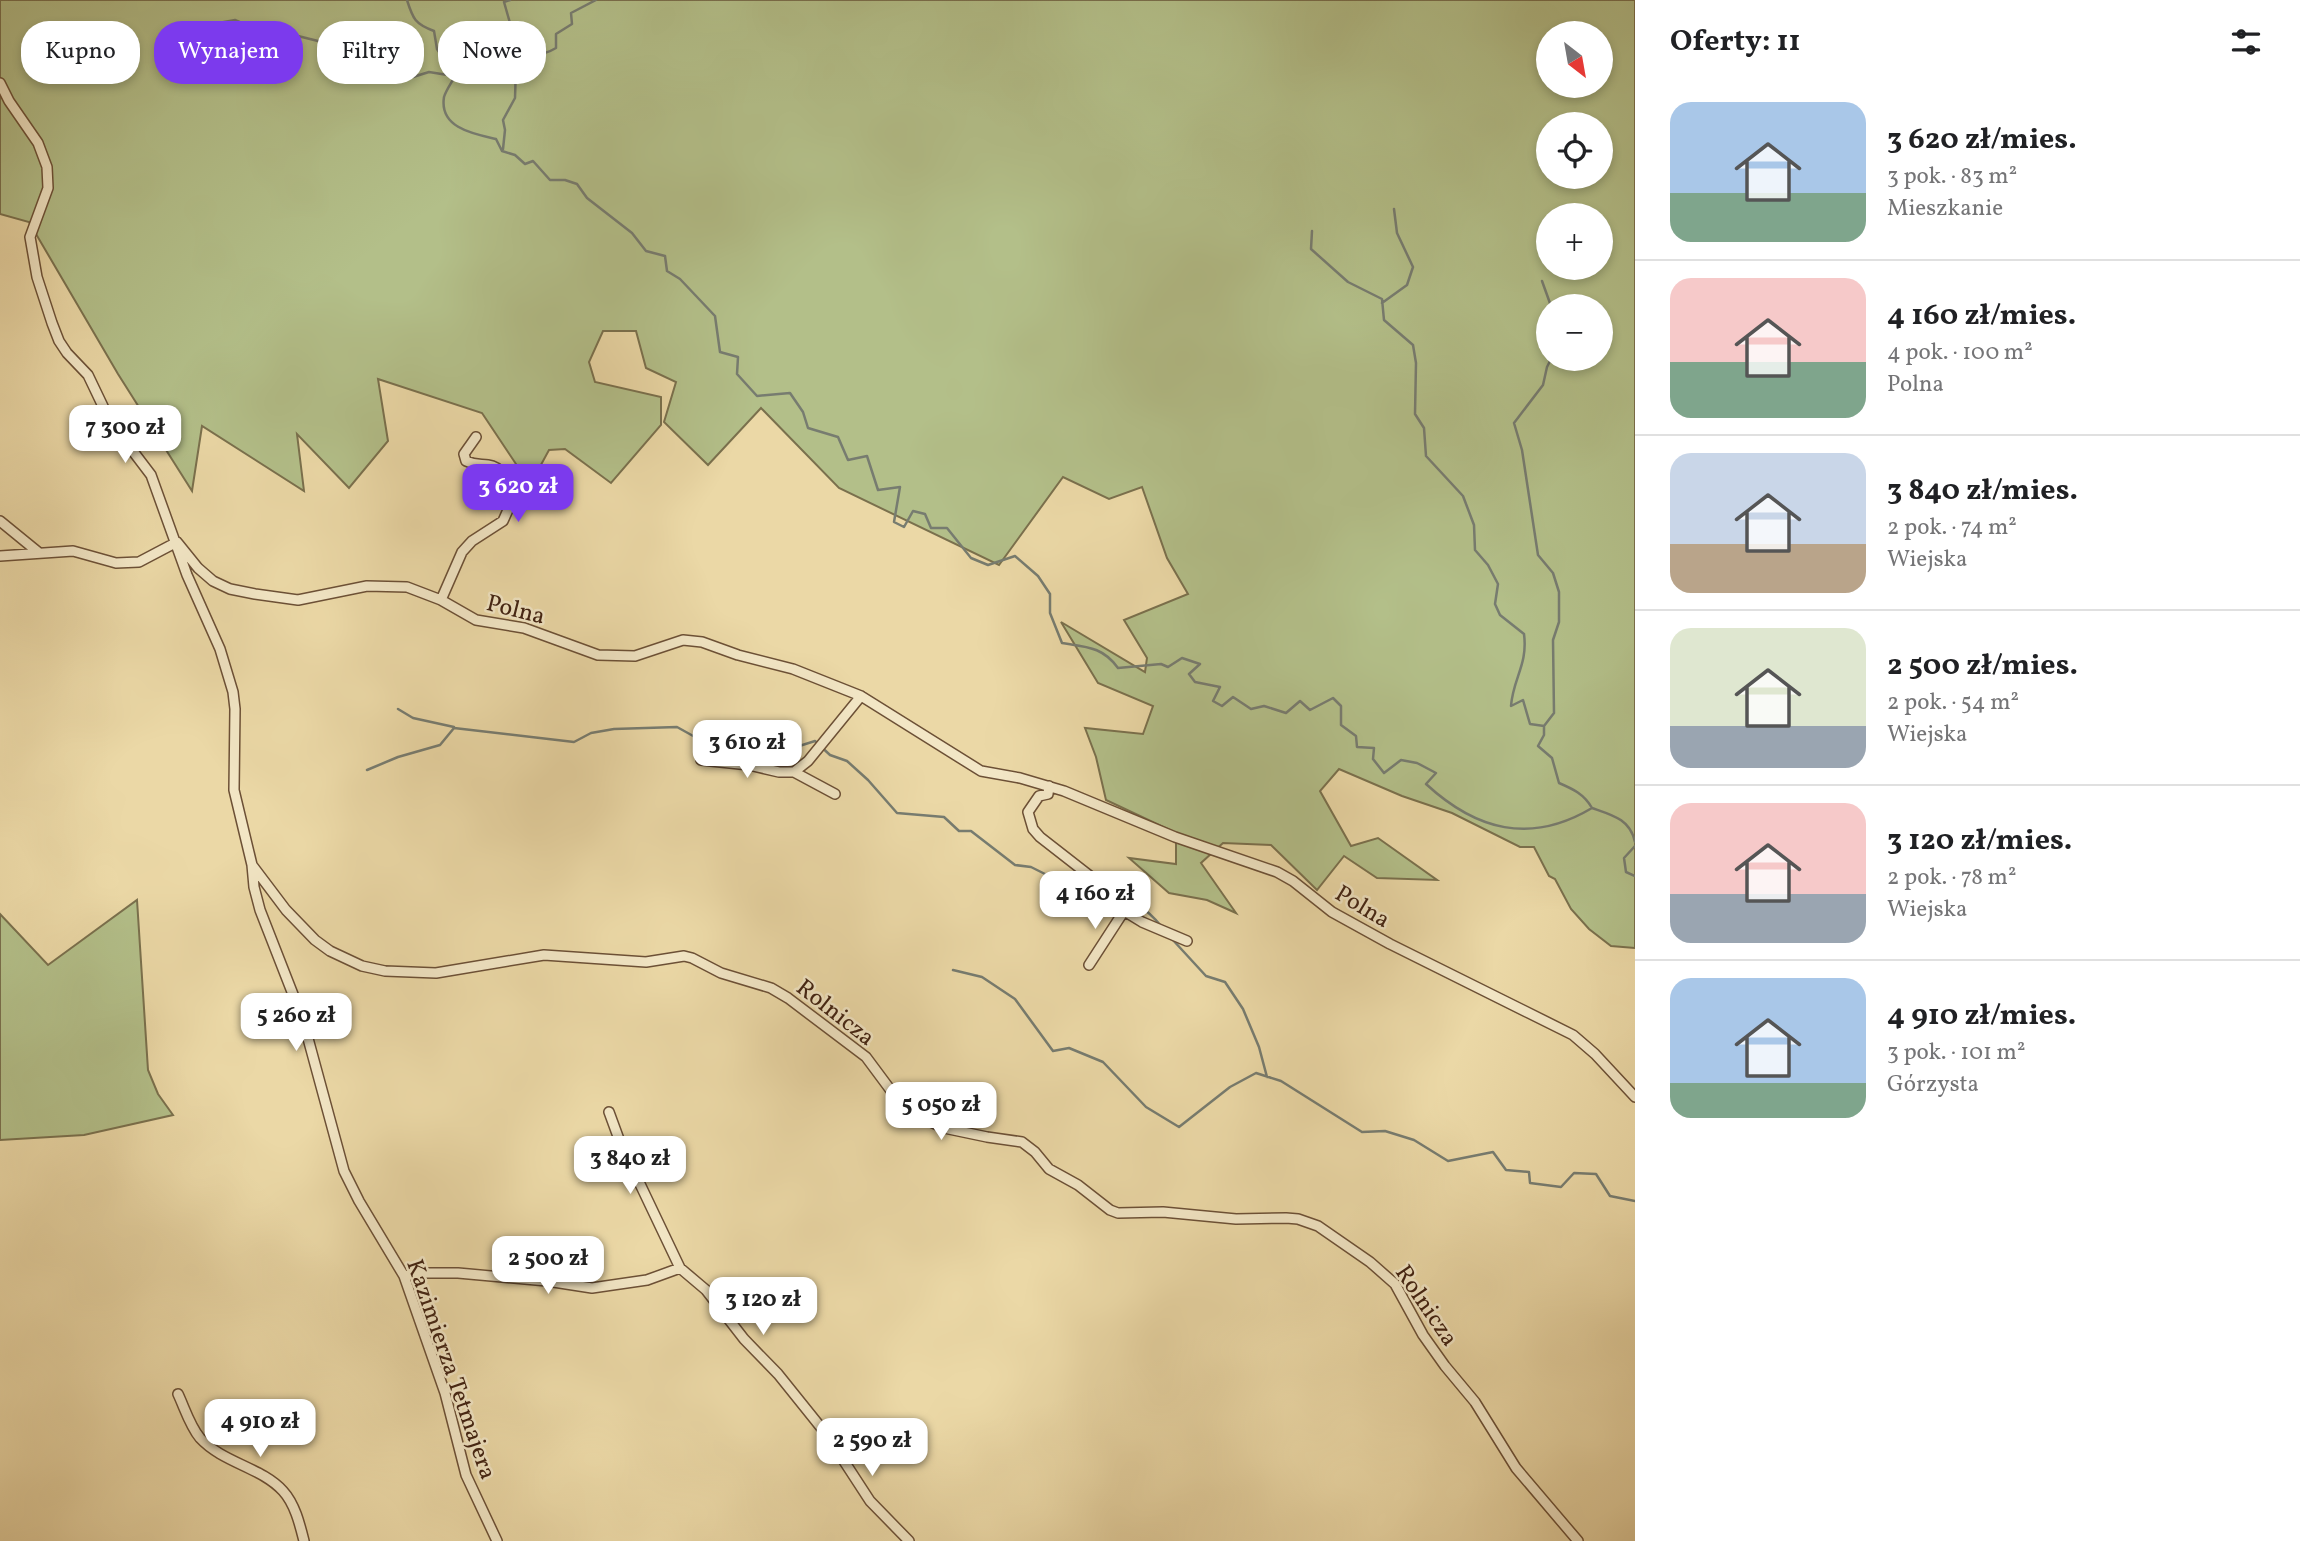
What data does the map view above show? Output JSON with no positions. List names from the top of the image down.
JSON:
{
  "streets": {
    "street": ["Polna", "Rolnicza", "Kazimierza Tetmajera"]
  },
  "crossings": [
    ["Polna", "Kazimierza Tetmajera"],
    ["Rolnicza", "Kazimierza Tetmajera"]
  ],
  "north": "bottom right",
  "page": {
    "heading": "Oferty: 11",
    "map_buttons": ["+", "−"],
    "chip": [
      "Kupno",
      "Wynajem",
      "Filtry",
      "Nowe"
    ],
    "list": [
      {
        "name": "3 620 zł/mies.",
        "note": "3 pok. · 83 m² · Mieszkanie"
      },
      {
        "name": "4 160 zł/mies.",
        "note": "4 pok. · 100 m² · Polna"
      },
      {
        "name": "3 840 zł/mies.",
        "note": "2 pok. · 74 m² · Wiejska"
      },
      {
        "name": "2 500 zł/mies.",
        "note": "2 pok. · 54 m² · Wiejska"
      },
      {
        "name": "3 120 zł/mies.",
        "note": "2 pok. · 78 m² · Wiejska"
      },
      {
        "name": "4 910 zł/mies.",
        "note": "3 pok. · 101 m² · Górzysta"
      }
    ],
    "price": [
      "7 300 zł",
      "3 620 zł",
      "3 610 zł",
      "4 160 zł",
      "5 260 zł",
      "5 050 zł",
      "3 840 zł",
      "2 500 zł",
      "3 120 zł",
      "4 910 zł",
      "2 590 zł"
    ]
  }
}
